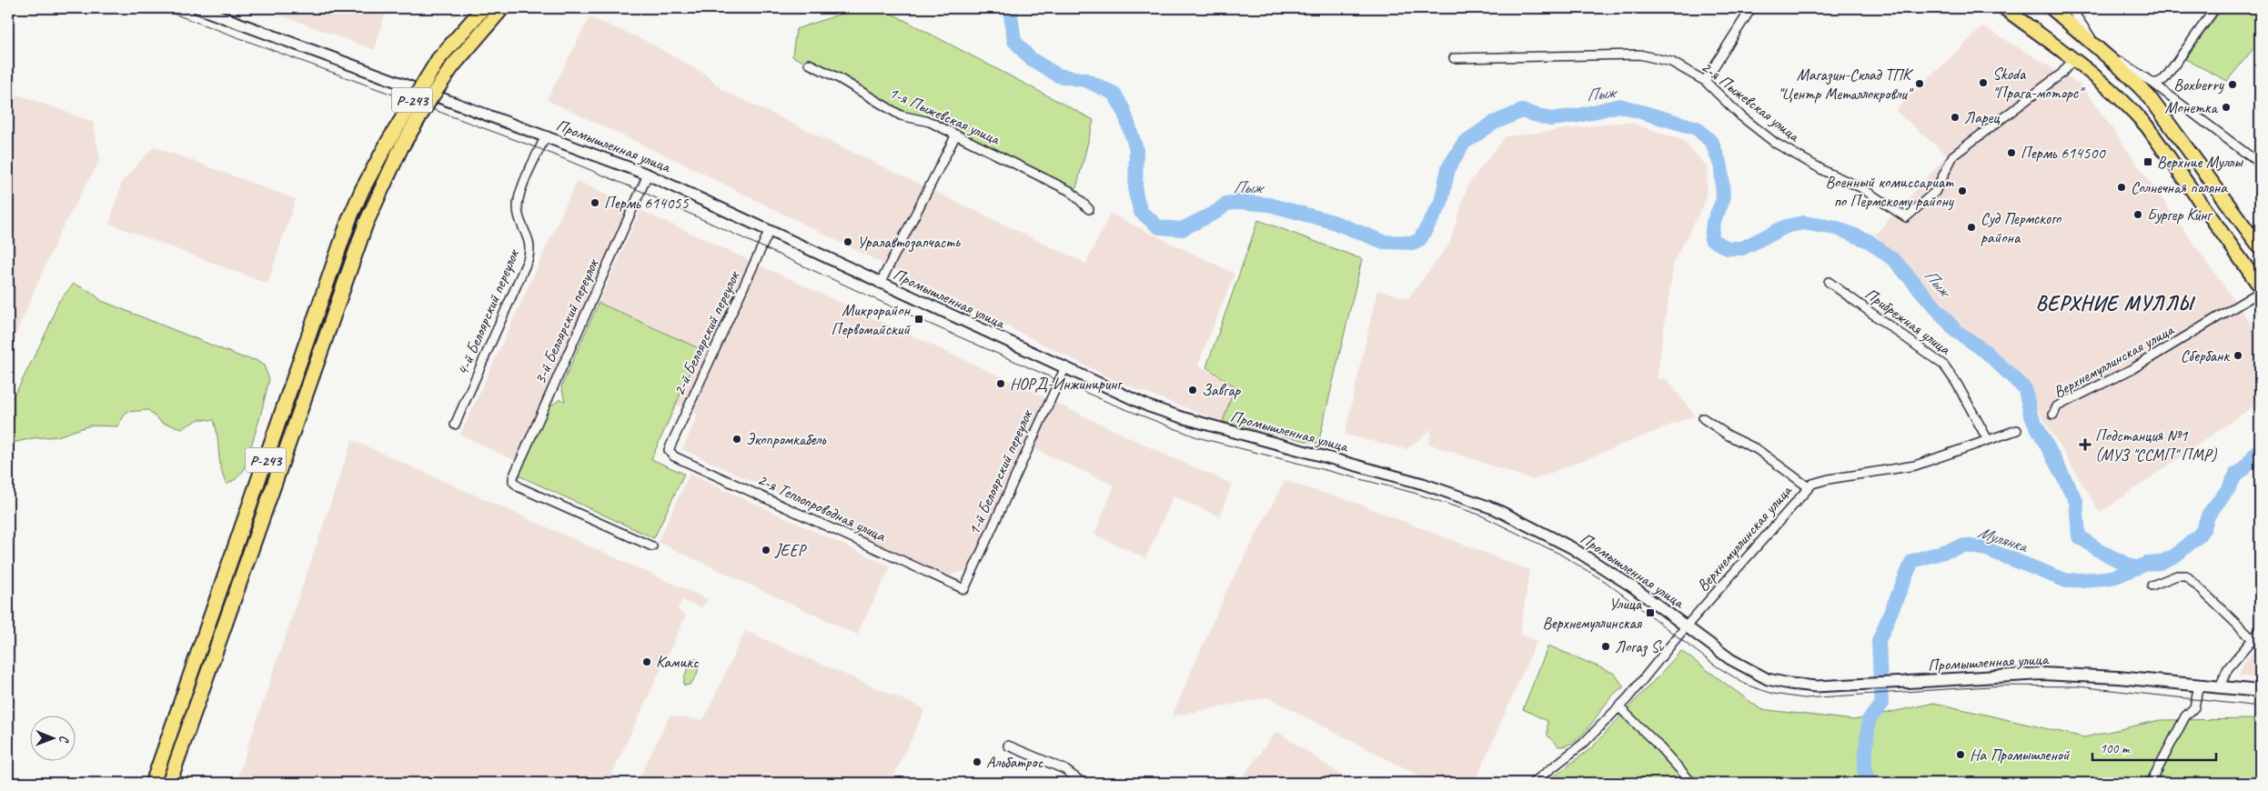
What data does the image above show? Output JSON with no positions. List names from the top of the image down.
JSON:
{
  "streets": {
    "highway": ["Р-243"],
    "main road": ["Промышленная улица"],
    "street": [
      "2-я Пыжевская улица",
      "1-я Пыжевская улица",
      "4-й Белоярский переулок",
      "Прибрежная улица",
      "3-й Белоярский переулок",
      "2-й Белоярский переулок",
      "Верхнемуллинская улица",
      "1-й Белоярский переулок",
      "2-я Теплопроводная улица"
    ]
  },
  "crossings": [
    ["Промышленная улица", "4-й Белоярский переулок"],
    ["Промышленная улица", "3-й Белоярский переулок"],
    ["Промышленная улица", "2-й Белоярский переулок"],
    ["Промышленная улица", "Верхнемуллинская улица"],
    ["Промышленная улица", "1-й Белоярский переулок"],
    ["Прибрежная улица", "Верхнемуллинская улица"],
    ["2-й Белоярский переулок", "2-я Теплопроводная улица"],
    ["1-й Белоярский переулок", "2-я Теплопроводная улица"]
  ],
  "districts": ["ВЕРХНИЕ МУЛЛЫ"],
  "water": ["Пыж", "Мулянка"],
  "places": {
    "other": [
      "Skoda \"Прага-моторс\"",
      "Магазин-Склад ТПК \"Центр Металлокровли\"",
      "Boxberry",
      "Монетка",
      "Ларец",
      "Пермь 614500",
      "Солнечная поляна",
      "Военный комиссариат по Пермскому району",
      "Пермь 614055",
      "Бургер Кинг",
      "Суд Пермского района",
      "Уралавтозапчасть",
      "Сбербанк",
      "НОРД-Инжиниринг",
      "Завгар",
      "Экопромкабель",
      "JEEP",
      "Логаз Sv",
      "Камикс",
      "На Промышленой",
      "Альбатрос"
    ],
    "transit": ["Верхние Муллы", "Микрорайон Первомайский", "Улица Верхнемуллинская"],
    "health": ["Подстанция №1 (МУЗ \"ССМП\" ПМР)"]
  },
  "scale_bar": "100 m",
  "north": "right"
}
